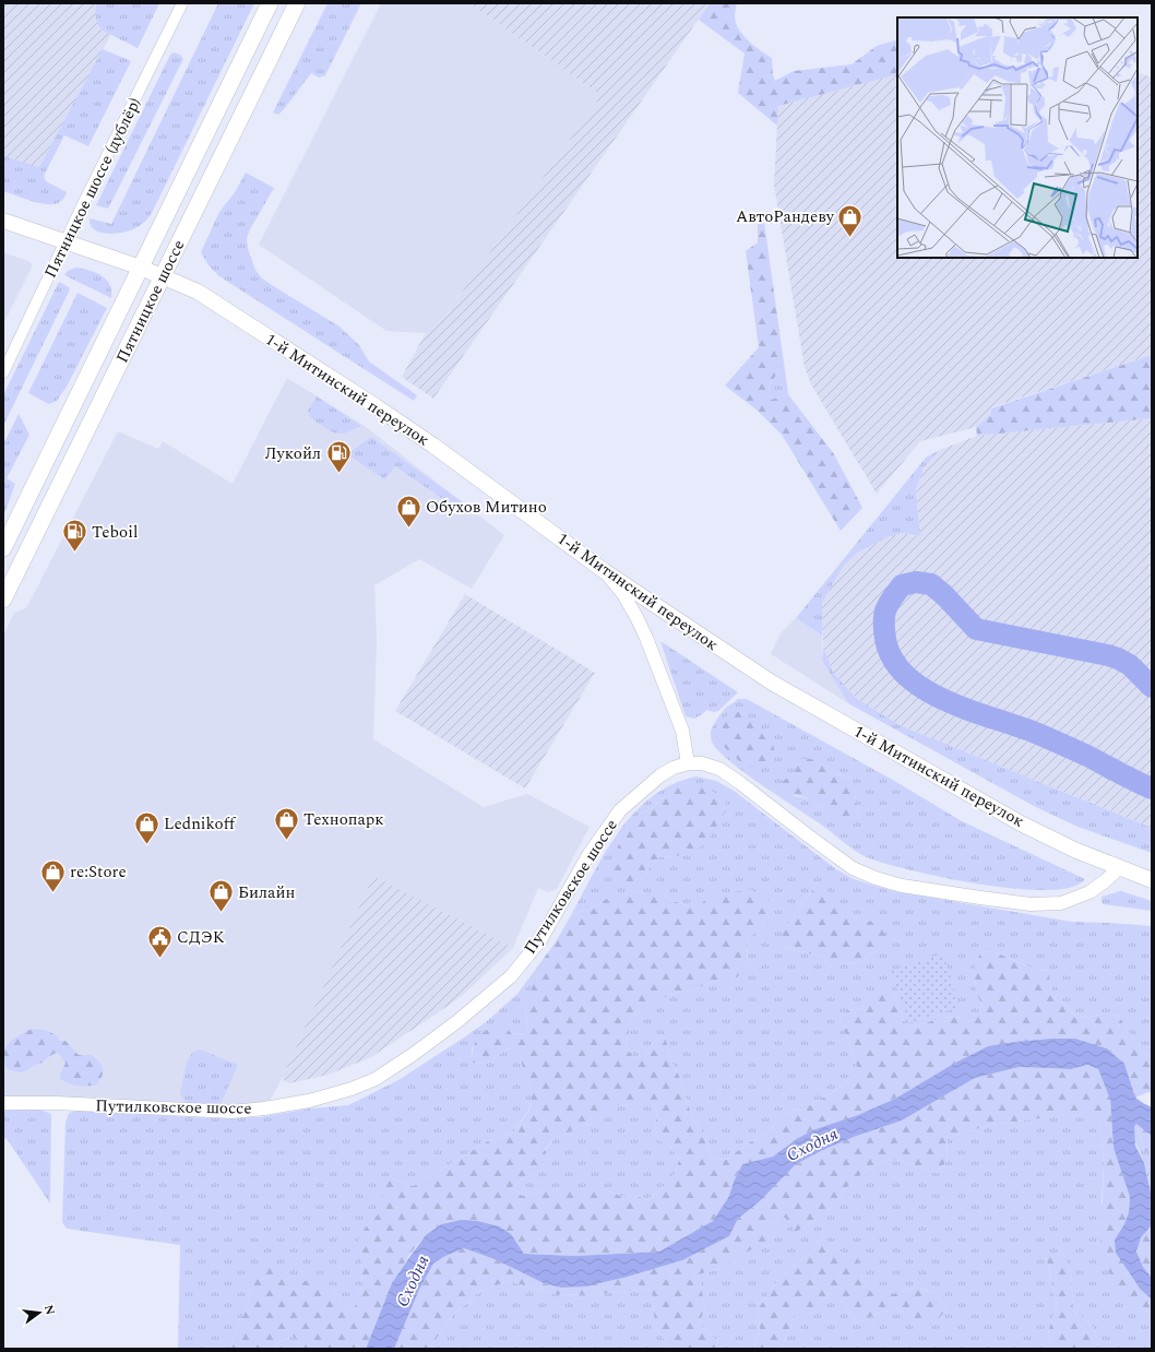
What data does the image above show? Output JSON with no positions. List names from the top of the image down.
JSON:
{
  "streets": {
    "main road": ["Пятницкое шоссе", "1-й Митинский переулок"],
    "street": ["Пятницкое шоссе (дублёр)", "Путилковское шоссе"]
  },
  "crossings": [
    ["Пятницкое шоссе (дублёр)", "1-й Митинский переулок"],
    ["Пятницкое шоссе", "1-й Митинский переулок"],
    ["1-й Митинский переулок", "Путилковское шоссе"]
  ],
  "water": ["Сходня"],
  "places": {
    "shop": [
      "АвтоРандеву",
      "Обухов Митино",
      "Технопарк",
      "Lednikoff",
      "re:Store",
      "Билайн"
    ],
    "fuel station": ["Лукойл", "Teboil"],
    "public building": ["СДЭК"]
  },
  "north": "right"
}
